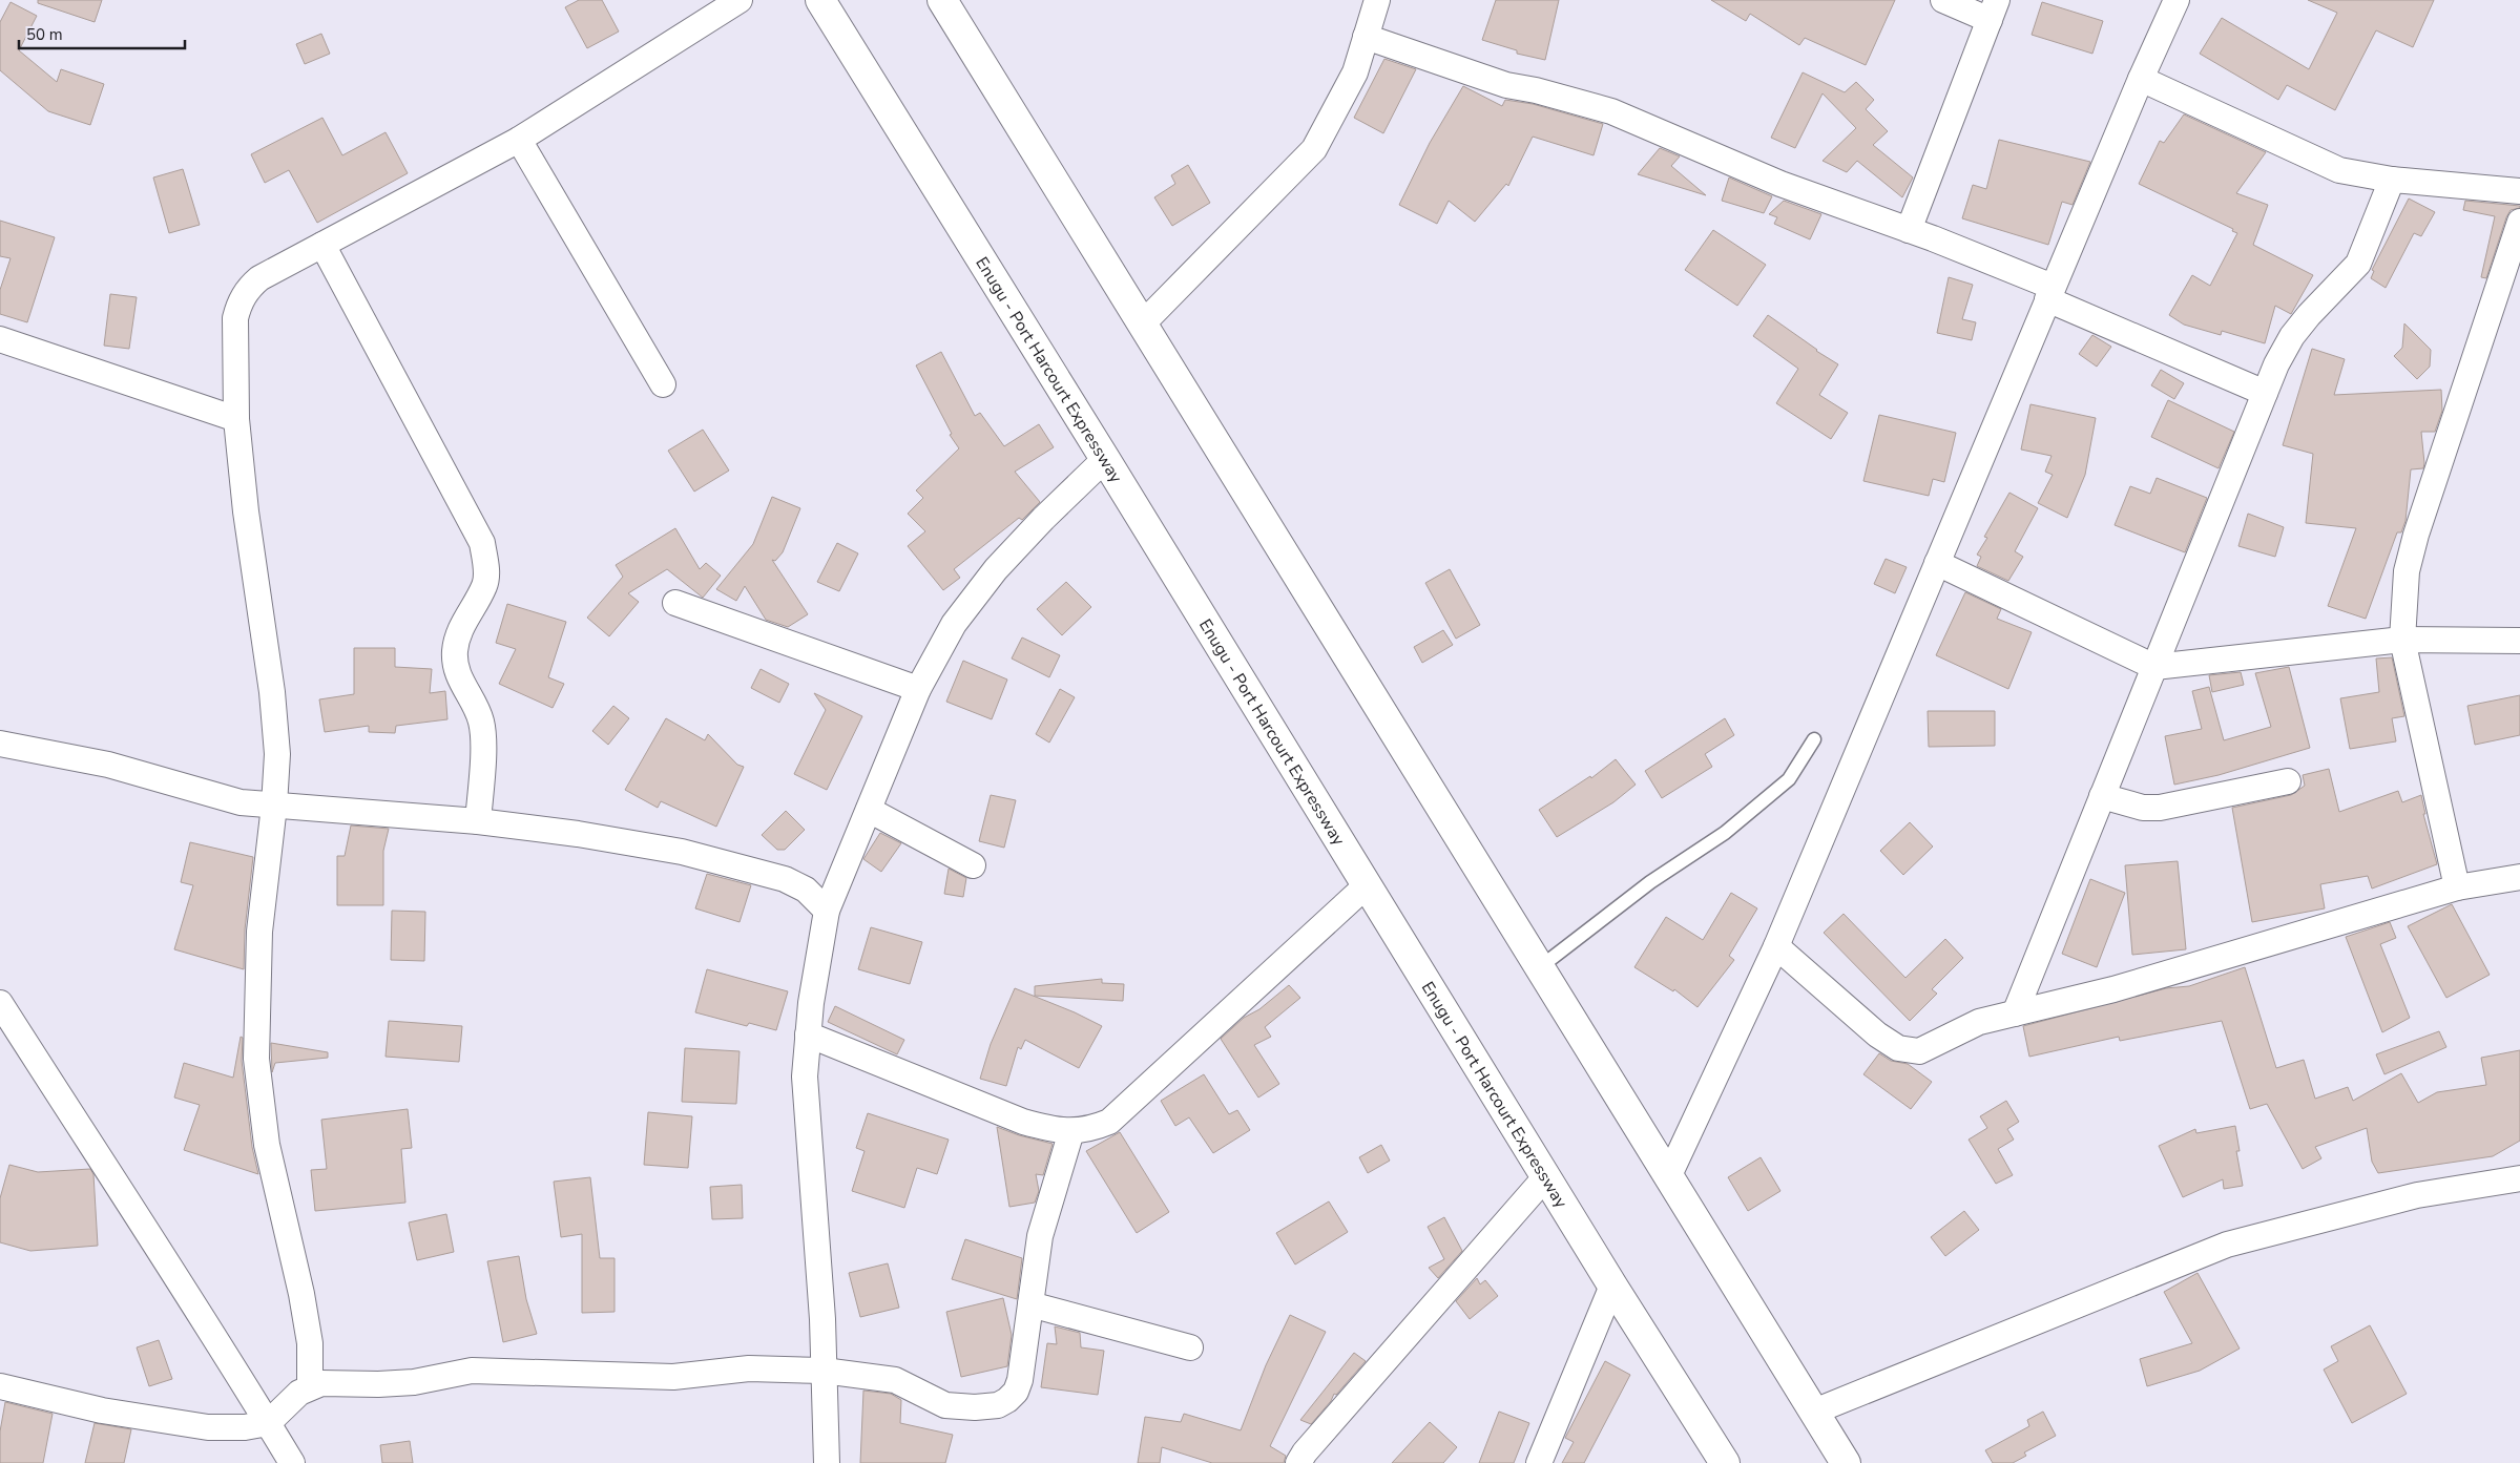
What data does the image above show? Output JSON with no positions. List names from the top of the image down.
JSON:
{
  "streets": {
    "highway": ["Enugu - Port Harcourt Expressway"]
  },
  "scale_bar": "50 m"
}
